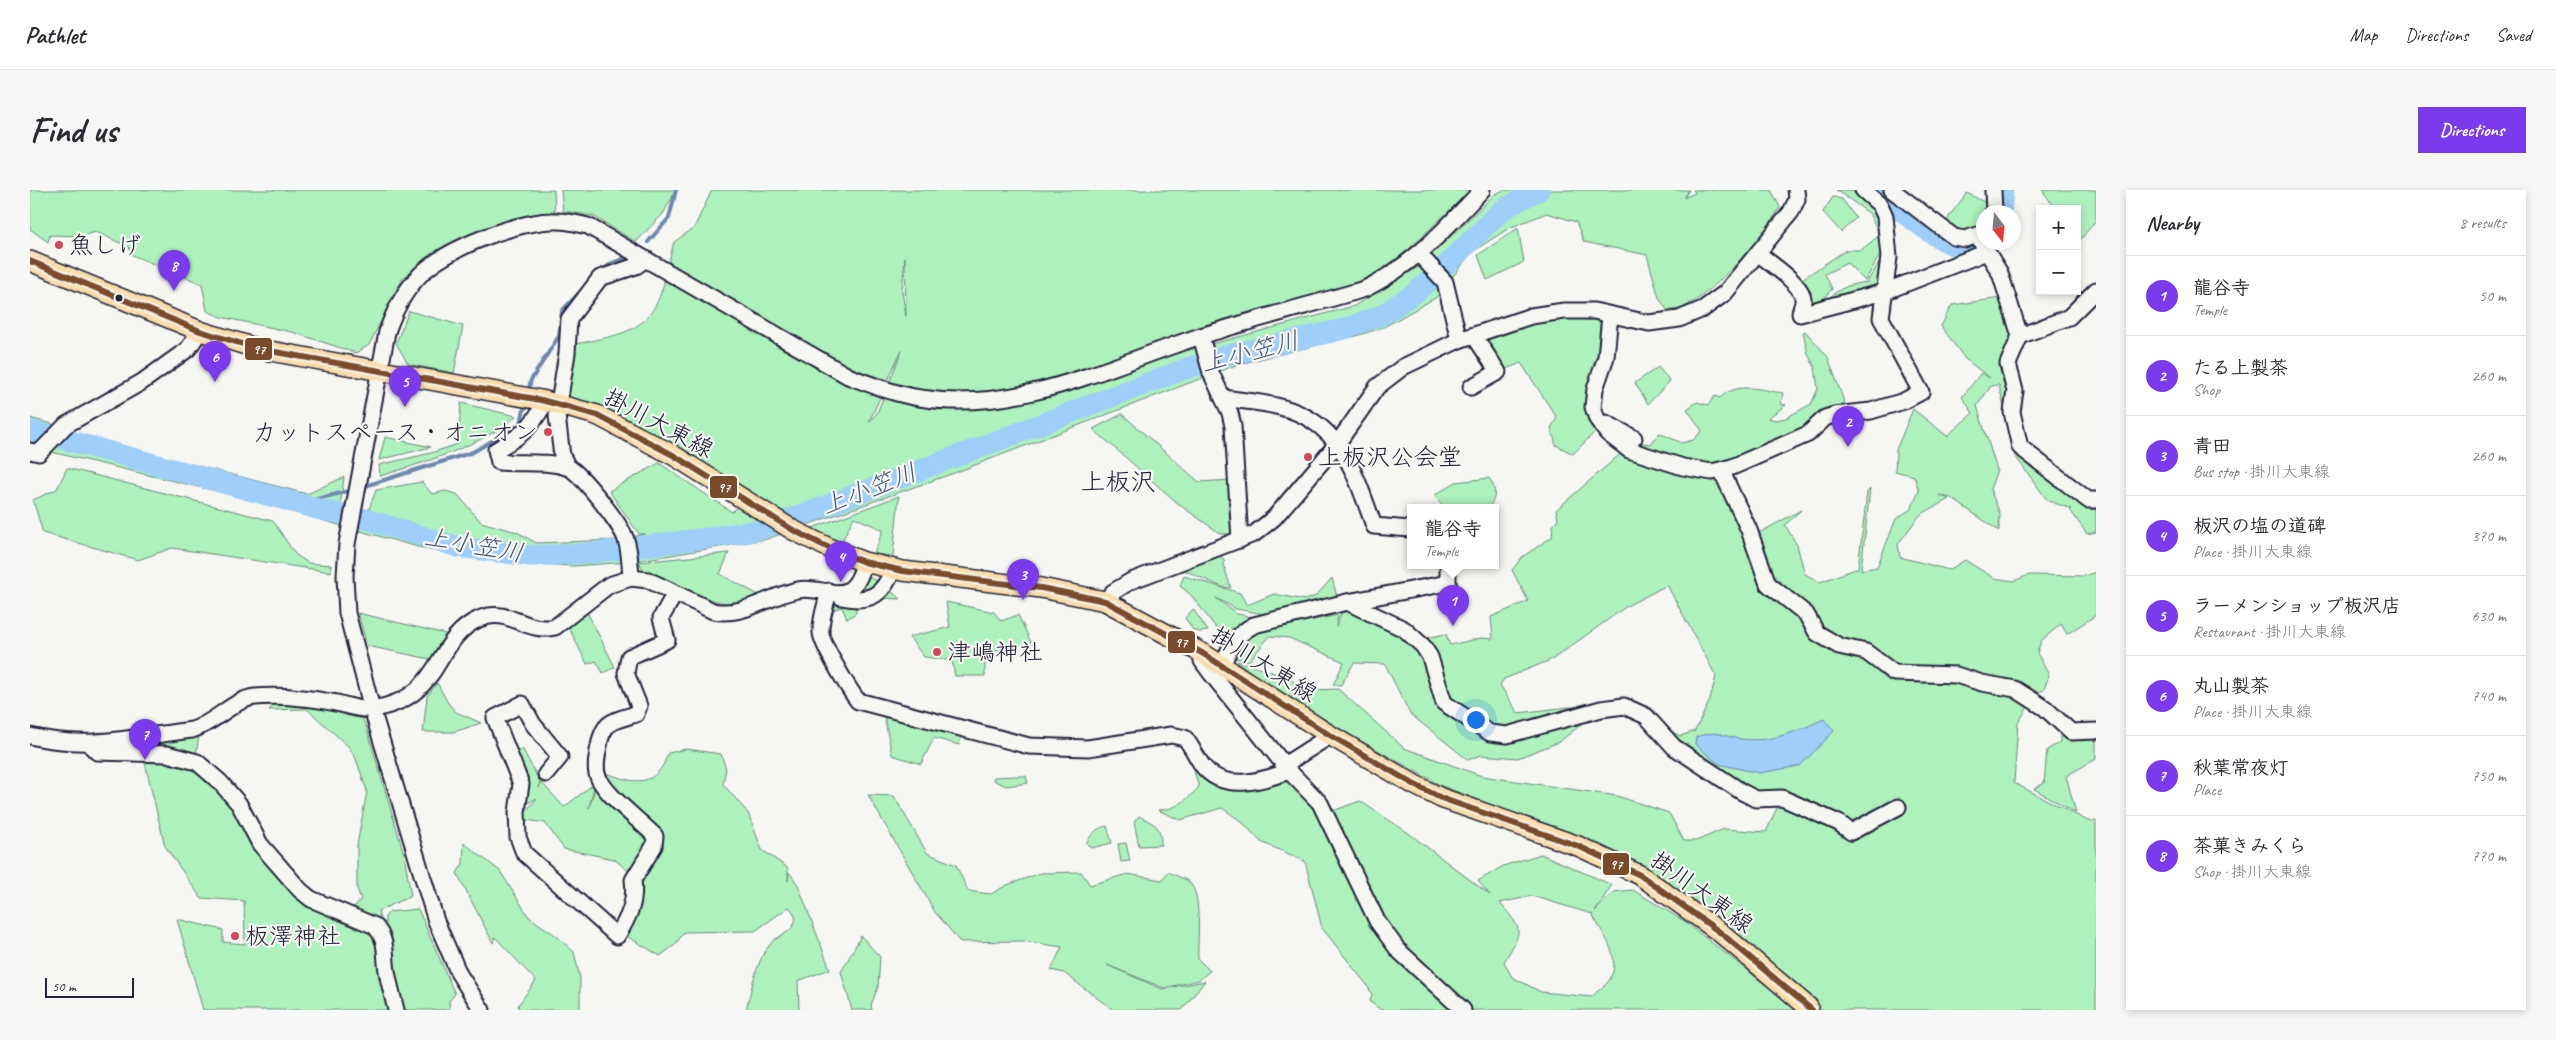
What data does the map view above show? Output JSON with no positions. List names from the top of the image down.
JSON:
{
  "streets": {
    "main road": ["掛川大東線"]
  },
  "districts": ["上板沢"],
  "water": ["上小笠川"],
  "places": [
    "魚しげ",
    "カットスペース・オニオン",
    "上板沢公会堂",
    "津嶋神社",
    "板澤神社"
  ],
  "lines": ["transit line 97"],
  "scale_bar": "50 m",
  "north": "bottom",
  "page": {
    "header": "Pathlet",
    "nav": ["Map", "Directions", "Saved"],
    "buttons": "Directions",
    "title": "Find us",
    "heading": ["Nearby", "8 results"],
    "map_buttons": ["+", "−"],
    "pins": [
      "8",
      "6",
      "5",
      "2",
      "4",
      "3",
      "1",
      "7"
    ],
    "list": [
      {
        "mark": "1",
        "name": "龍谷寺",
        "note": "Temple",
        "value": "50 m"
      },
      {
        "mark": "2",
        "name": "たる上製茶",
        "note": "Shop",
        "value": "260 m"
      },
      {
        "mark": "3",
        "name": "青田",
        "note": "Bus stop · 掛川大東線",
        "value": "260 m"
      },
      {
        "mark": "4",
        "name": "板沢の塩の道碑",
        "note": "Place · 掛川大東線",
        "value": "370 m"
      },
      {
        "mark": "5",
        "name": "ラーメンショップ板沢店",
        "note": "Restaurant · 掛川大東線",
        "value": "630 m"
      },
      {
        "mark": "6",
        "name": "丸山製茶",
        "note": "Place · 掛川大東線",
        "value": "740 m"
      },
      {
        "mark": "7",
        "name": "秋葉常夜灯",
        "note": "Place",
        "value": "750 m"
      },
      {
        "mark": "8",
        "name": "茶菓きみくら",
        "note": "Shop · 掛川大東線",
        "value": "770 m"
      }
    ],
    "popup": ["龍谷寺", "Temple"],
    "scale": "50 m"
  }
}
